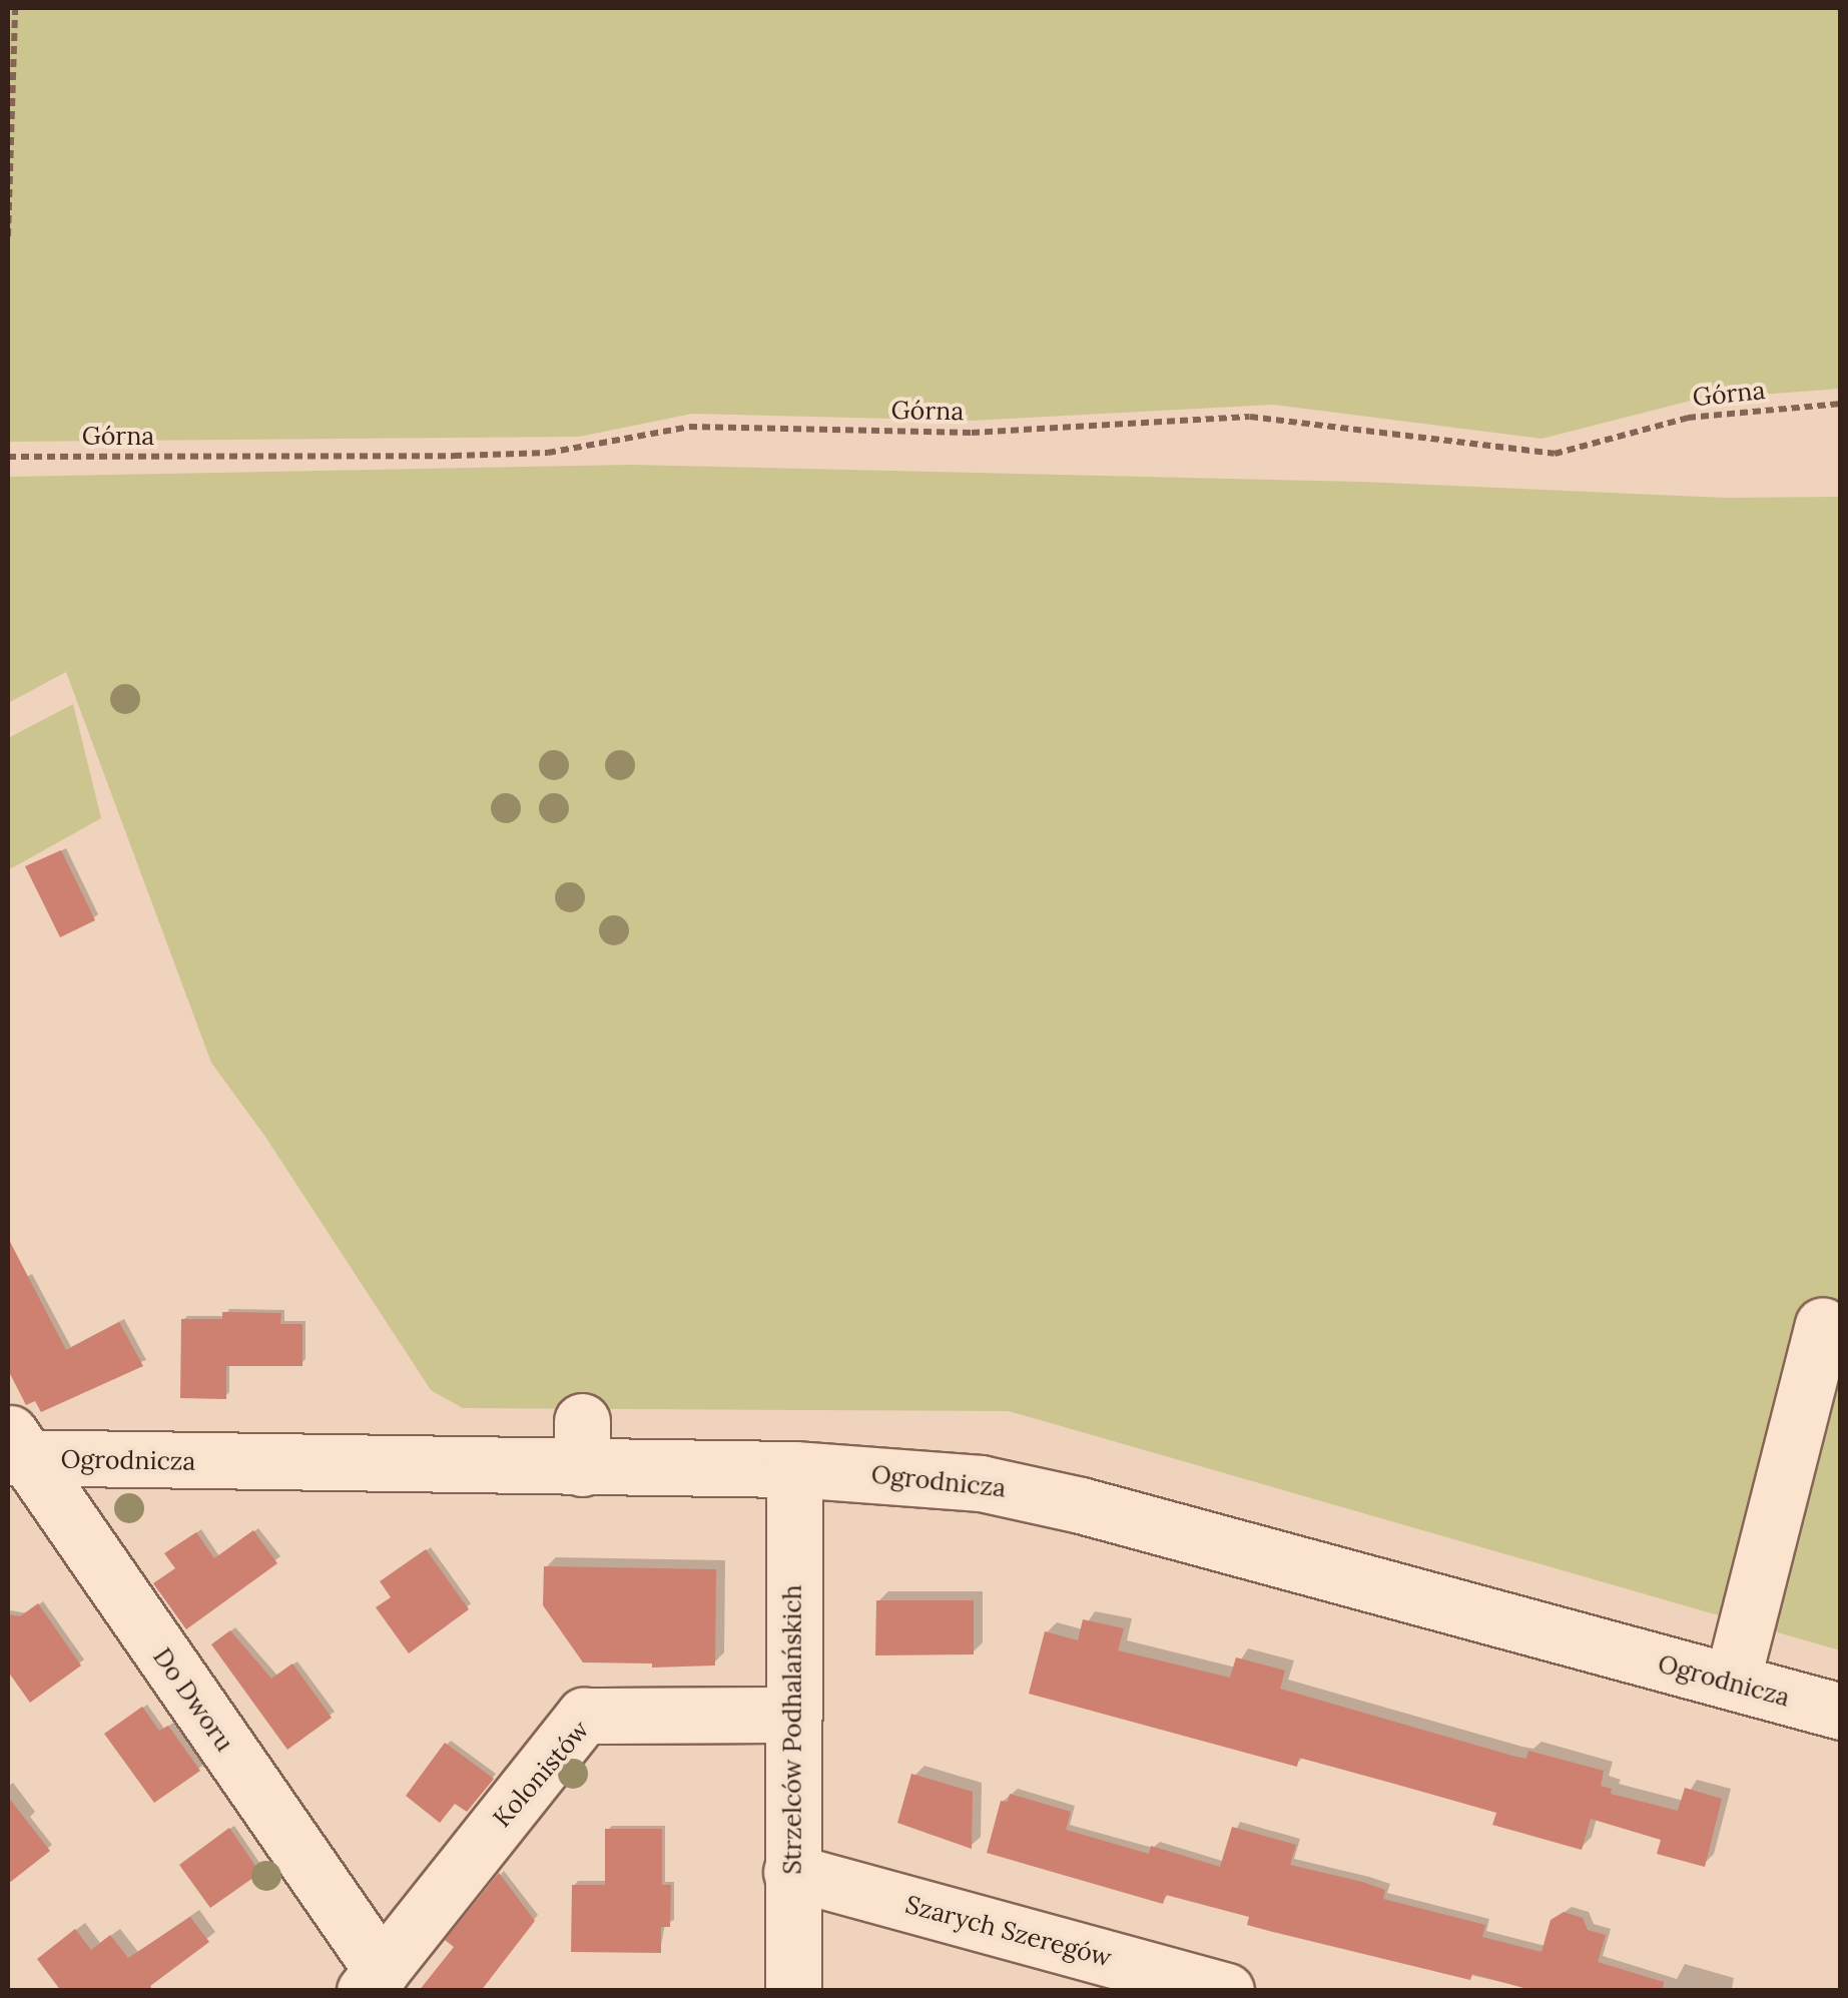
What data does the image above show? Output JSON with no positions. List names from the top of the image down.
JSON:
{
  "streets": {
    "street": [
      "Ogrodnicza",
      "Do Dworu",
      "Strzelców Podhalańskich",
      "Kolonistów",
      "Szarych Szeregów"
    ],
    "path": ["Górna"]
  },
  "crossings": [
    ["Ogrodnicza", "Do Dworu"],
    ["Ogrodnicza", "Strzelców Podhalańskich"],
    ["Do Dworu", "Kolonistów"],
    ["Strzelców Podhalańskich", "Kolonistów"],
    ["Strzelców Podhalańskich", "Szarych Szeregów"]
  ]
}
